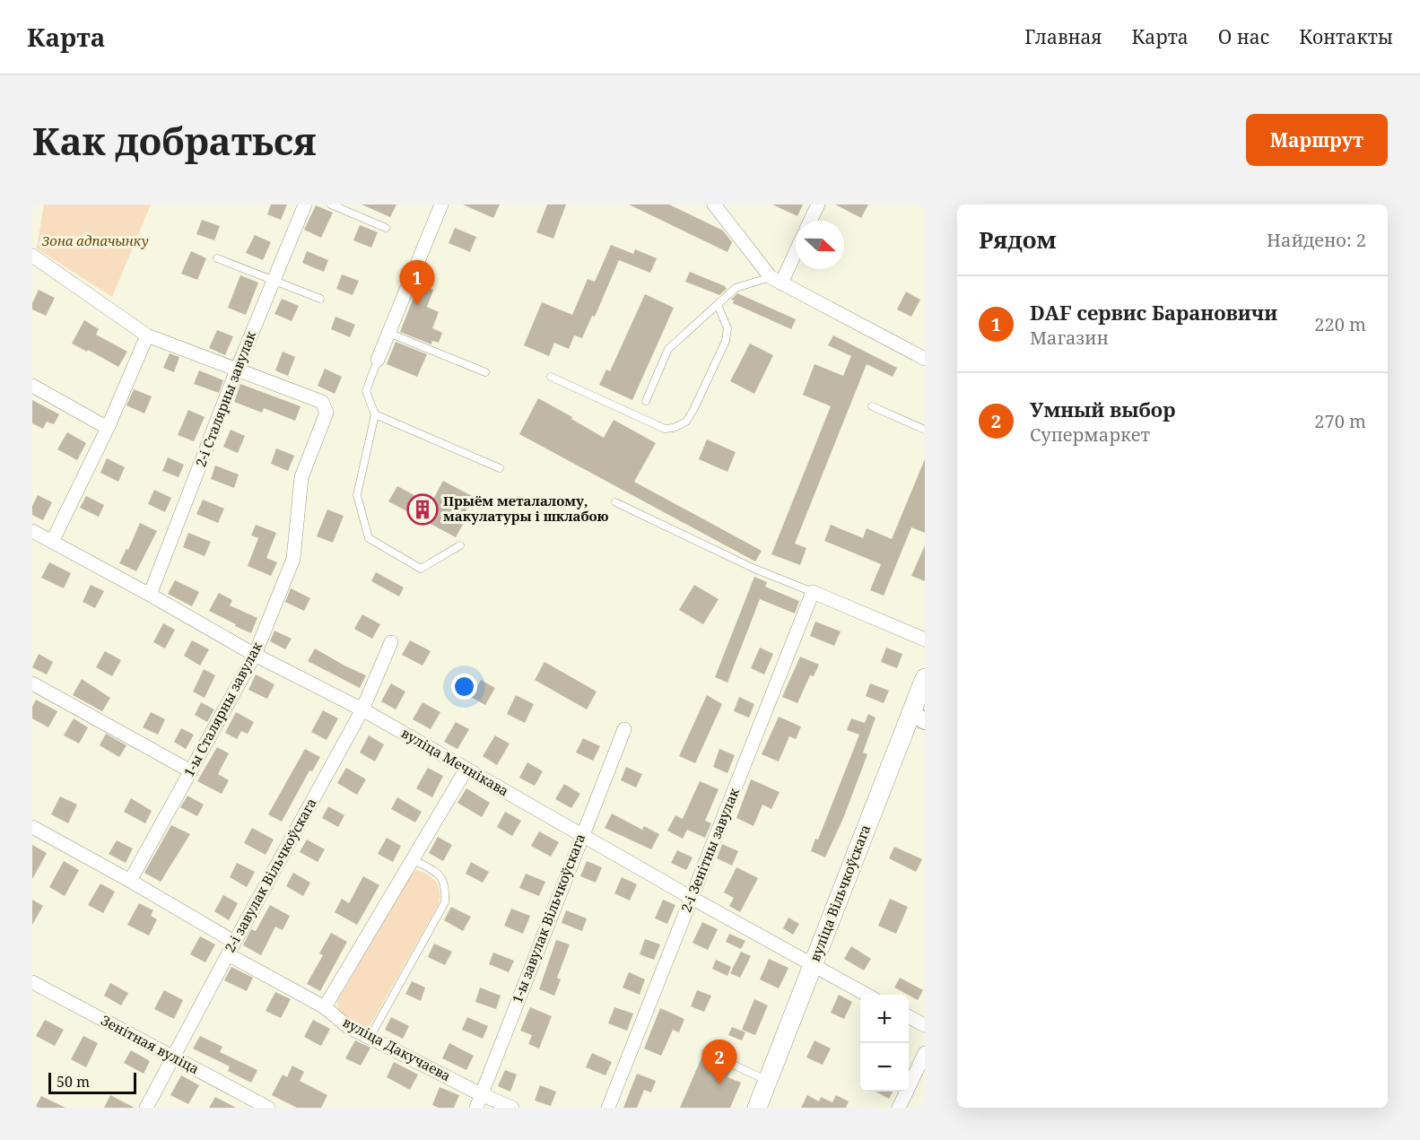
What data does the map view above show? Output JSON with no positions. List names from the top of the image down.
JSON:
{
  "streets": {
    "main road": ["вуліца Вільчкоўскага"],
    "street": [
      "2-і Сталярны завулак",
      "1-ы Сталярны завулак",
      "вуліца Мечнікава",
      "2-і Зенітны завулак",
      "2-і завулак Вільчкоўскага",
      "1-ы завулак Вільчкоўскага",
      "Зенітная вуліца",
      "вуліца Дакучаева"
    ]
  },
  "crossings": [
    ["2-і Сталярны завулак", "1-ы Сталярны завулак"],
    ["2-і Сталярны завулак", "вуліца Мечнікава"],
    ["1-ы Сталярны завулак", "вуліца Мечнікава"],
    ["1-ы Сталярны завулак", "вуліца Дакучаева"],
    ["вуліца Мечнікава", "2-і Зенітны завулак"],
    ["вуліца Мечнікава", "2-і завулак Вільчкоўскага"],
    ["вуліца Мечнікава", "вуліца Вільчкоўскага"],
    ["вуліца Мечнікава", "1-ы завулак Вільчкоўскага"],
    ["2-і завулак Вільчкоўскага", "Зенітная вуліца"],
    ["2-і завулак Вільчкоўскага", "вуліца Дакучаева"],
    ["1-ы завулак Вільчкоўскага", "вуліца Дакучаева"]
  ],
  "parks": ["Зона адпачынку"],
  "places": {
    "building": ["Прыём металалому, макулатуры і шклабою"]
  },
  "scale_bar": "50 m",
  "north": "right",
  "page": {
    "header": "Карта",
    "nav": [
      "Главная",
      "Карта",
      "О нас",
      "Контакты"
    ],
    "buttons": "Маршрут",
    "title": "Как добраться",
    "heading": ["Рядом", "Найдено: 2"],
    "pins": ["1", "2"],
    "list": [
      {
        "mark": "1",
        "name": "DAF сервис Барановичи",
        "note": "Магазин",
        "value": "220 m"
      },
      {
        "mark": "2",
        "name": "Умный выбор",
        "note": "Супермаркет",
        "value": "270 m"
      }
    ],
    "map_buttons": ["+", "−"],
    "scale": "50 m"
  }
}
